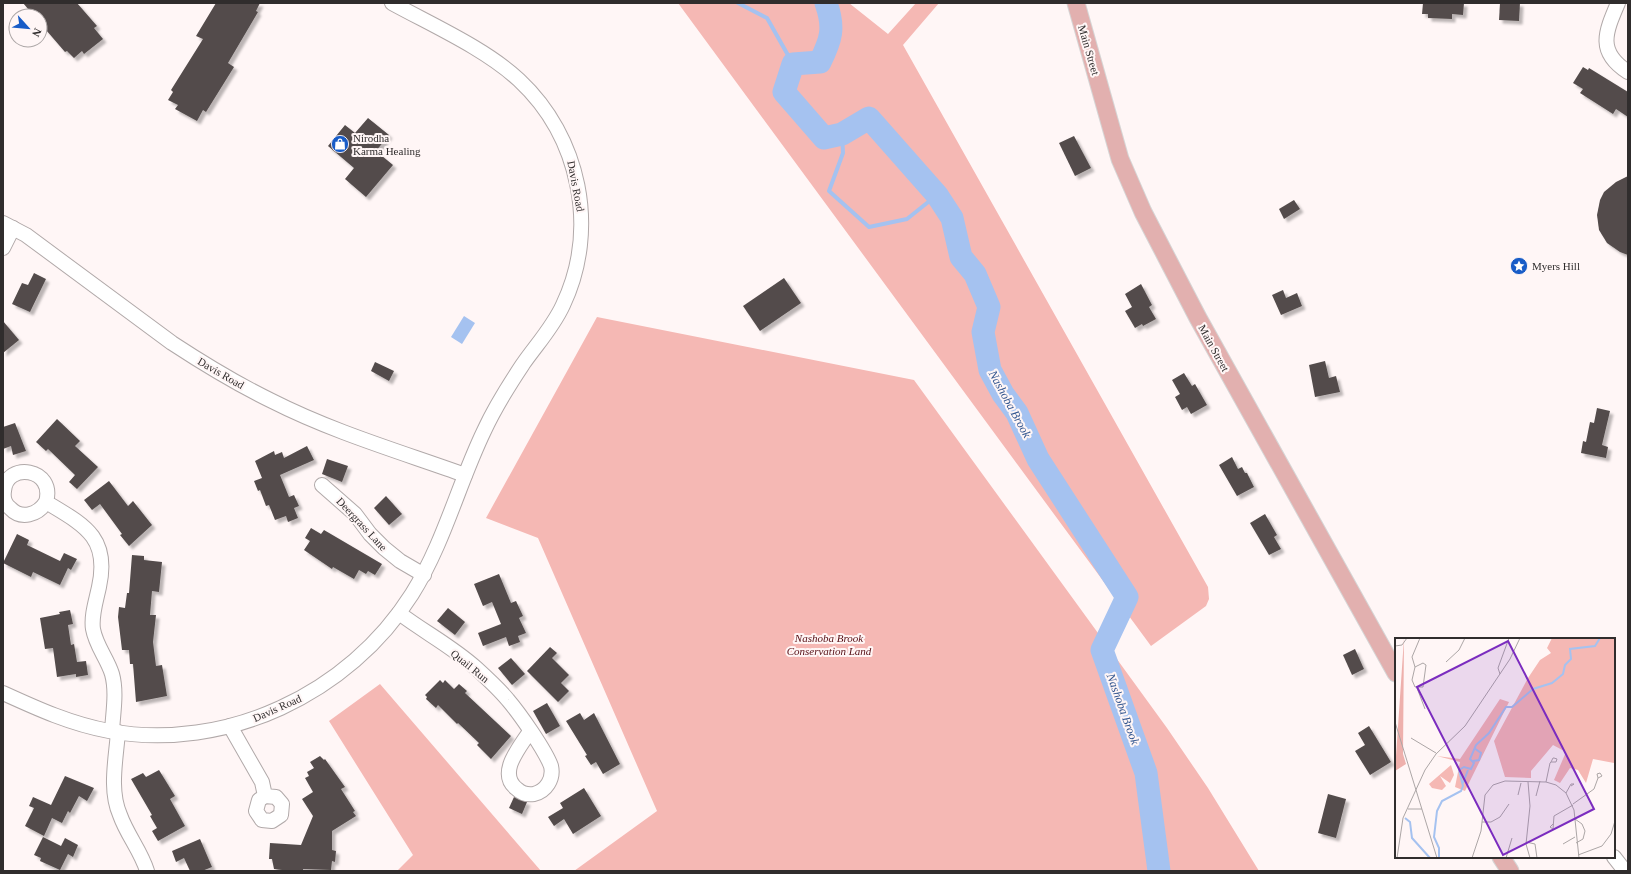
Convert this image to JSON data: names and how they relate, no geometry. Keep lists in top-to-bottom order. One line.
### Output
{"streets":{"main road":["Main Street"],"street":["Davis Road","Deergrass Lane","Quail Run"]},"crossings":[["Davis Road","Deergrass Lane"],["Davis Road","Quail Run"]],"water":["Nashoba Brook"],"parks":["Nashoba Brook Conservation Land"],"places":{"shop":["Nirodha Karma Healing"],"place":["Myers Hill"]},"north":"bottom right"}
